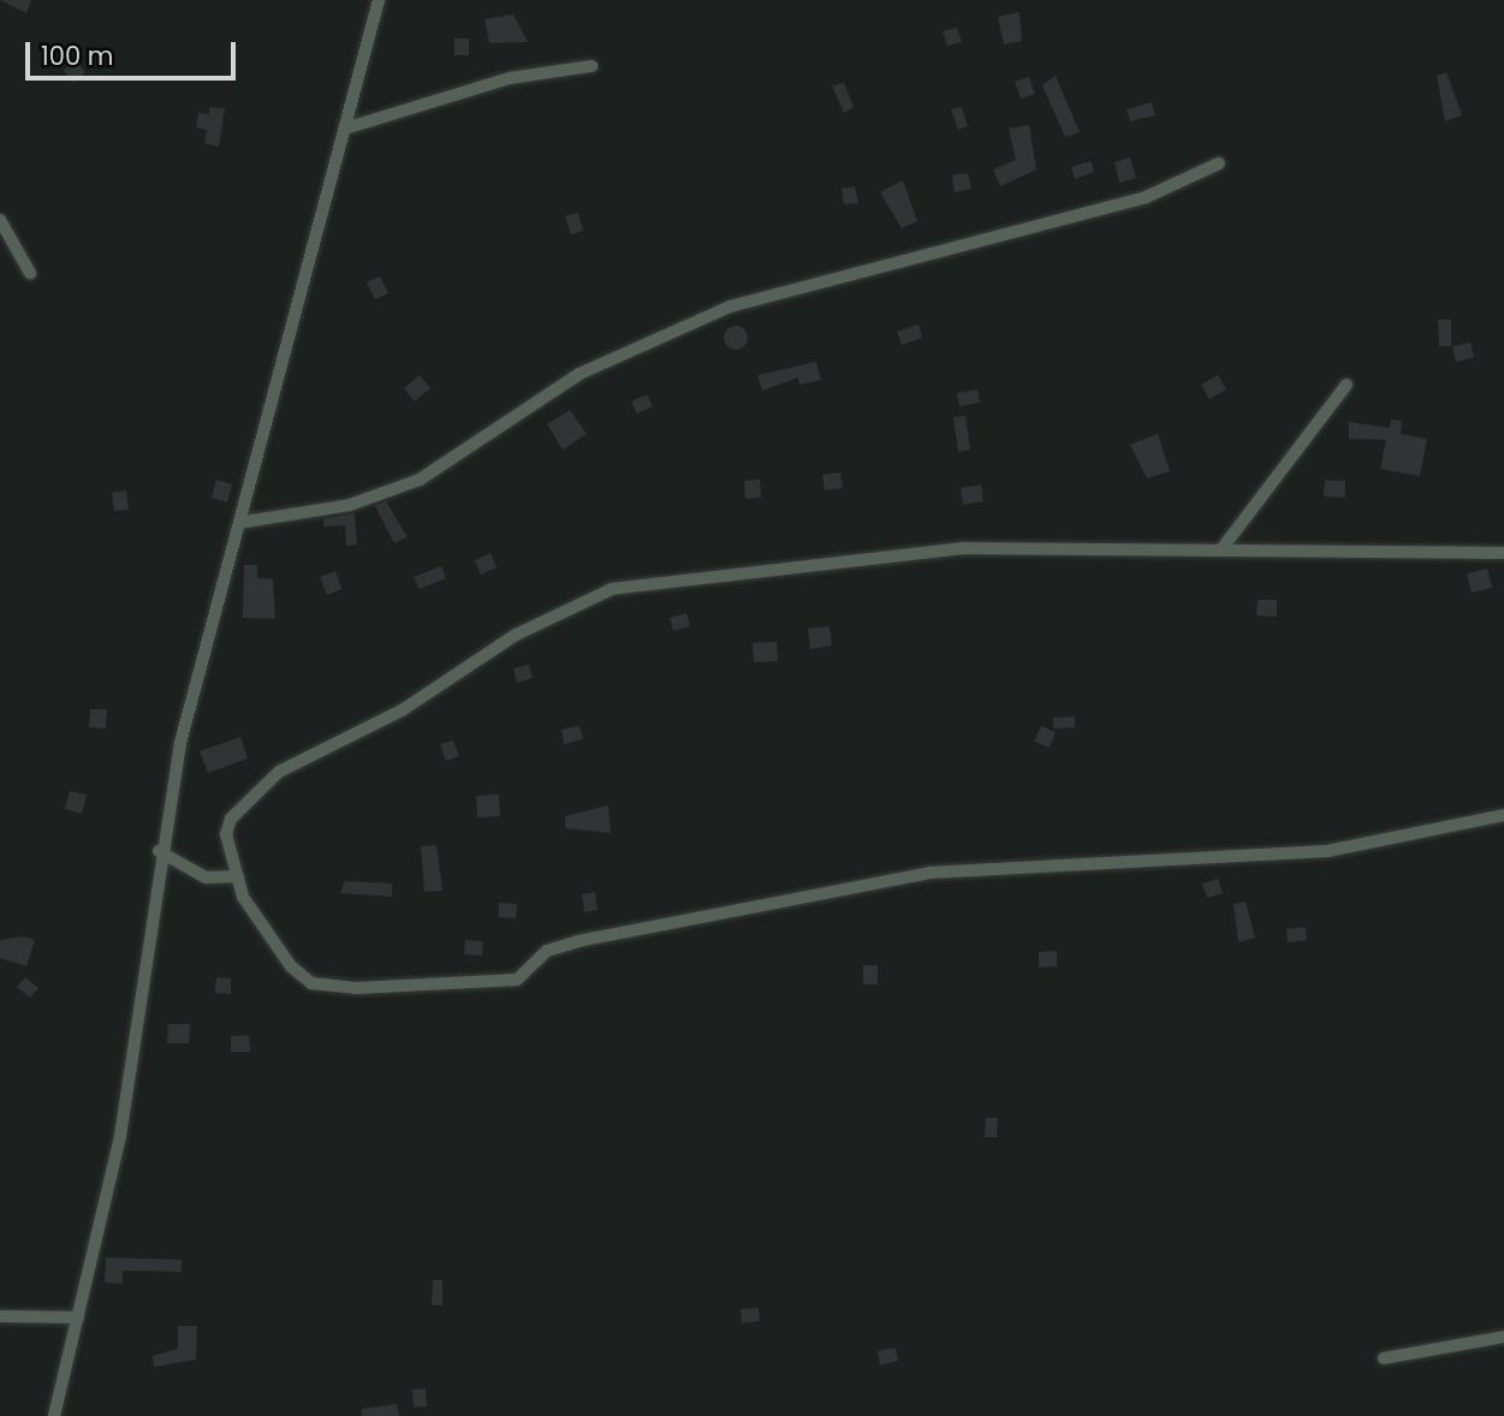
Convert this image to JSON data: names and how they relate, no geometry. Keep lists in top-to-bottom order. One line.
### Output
{"scale_bar":"100 m"}
